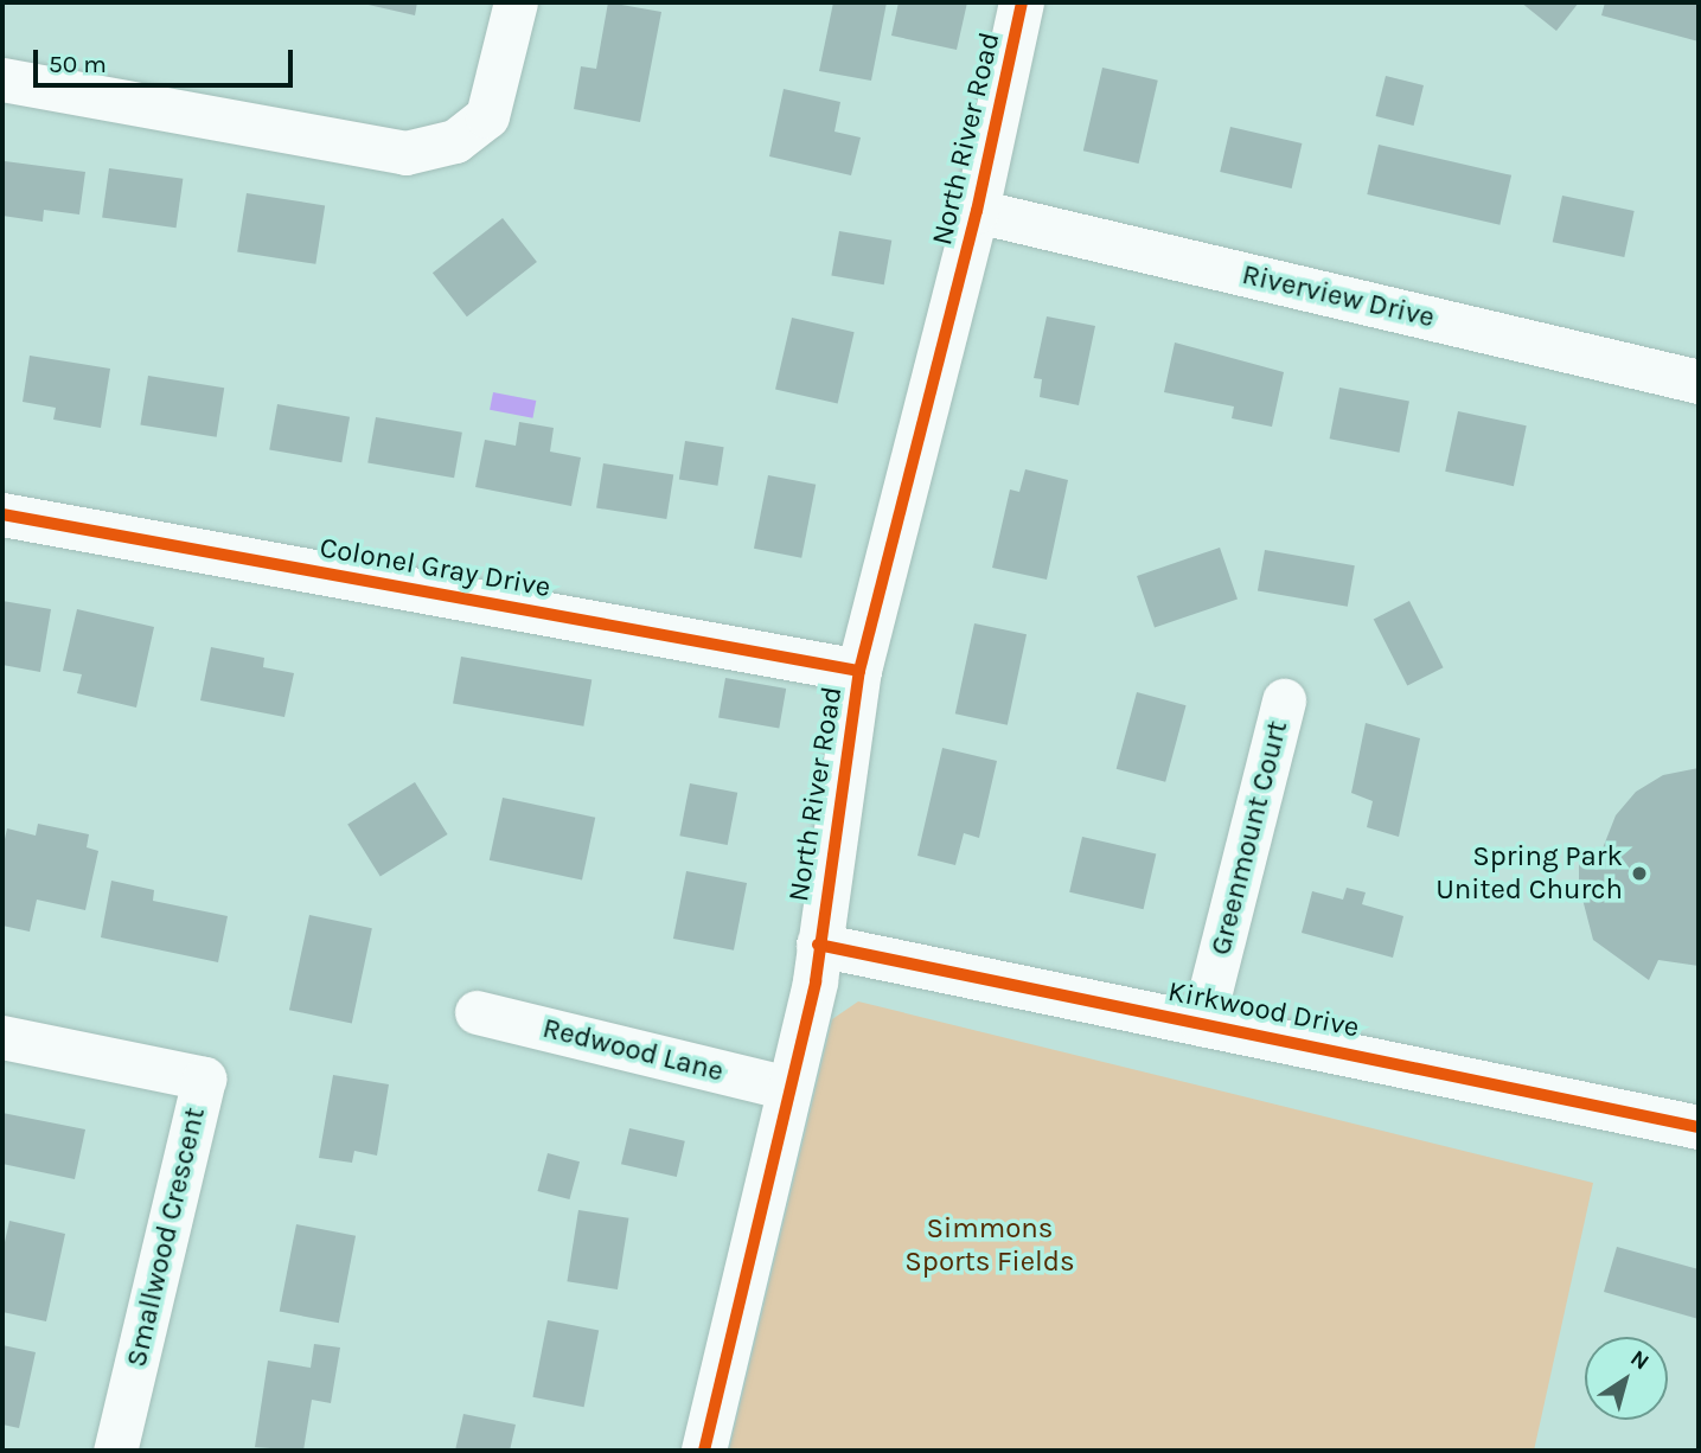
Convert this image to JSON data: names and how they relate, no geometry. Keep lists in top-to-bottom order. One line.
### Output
{"streets":{"main road":["North River Road"],"street":["Riverview Drive","Colonel Gray Drive","Greenmount Court","Kirkwood Drive","Redwood Lane","Smallwood Crescent"]},"crossings":[["North River Road","Riverview Drive"],["North River Road","Colonel Gray Drive"],["North River Road","Kirkwood Drive"],["North River Road","Redwood Lane"],["Greenmount Court","Kirkwood Drive"]],"parks":["Simmons Sports Fields"],"places":["Spring Park United Church"],"scale_bar":"50 m","north":"top right"}
